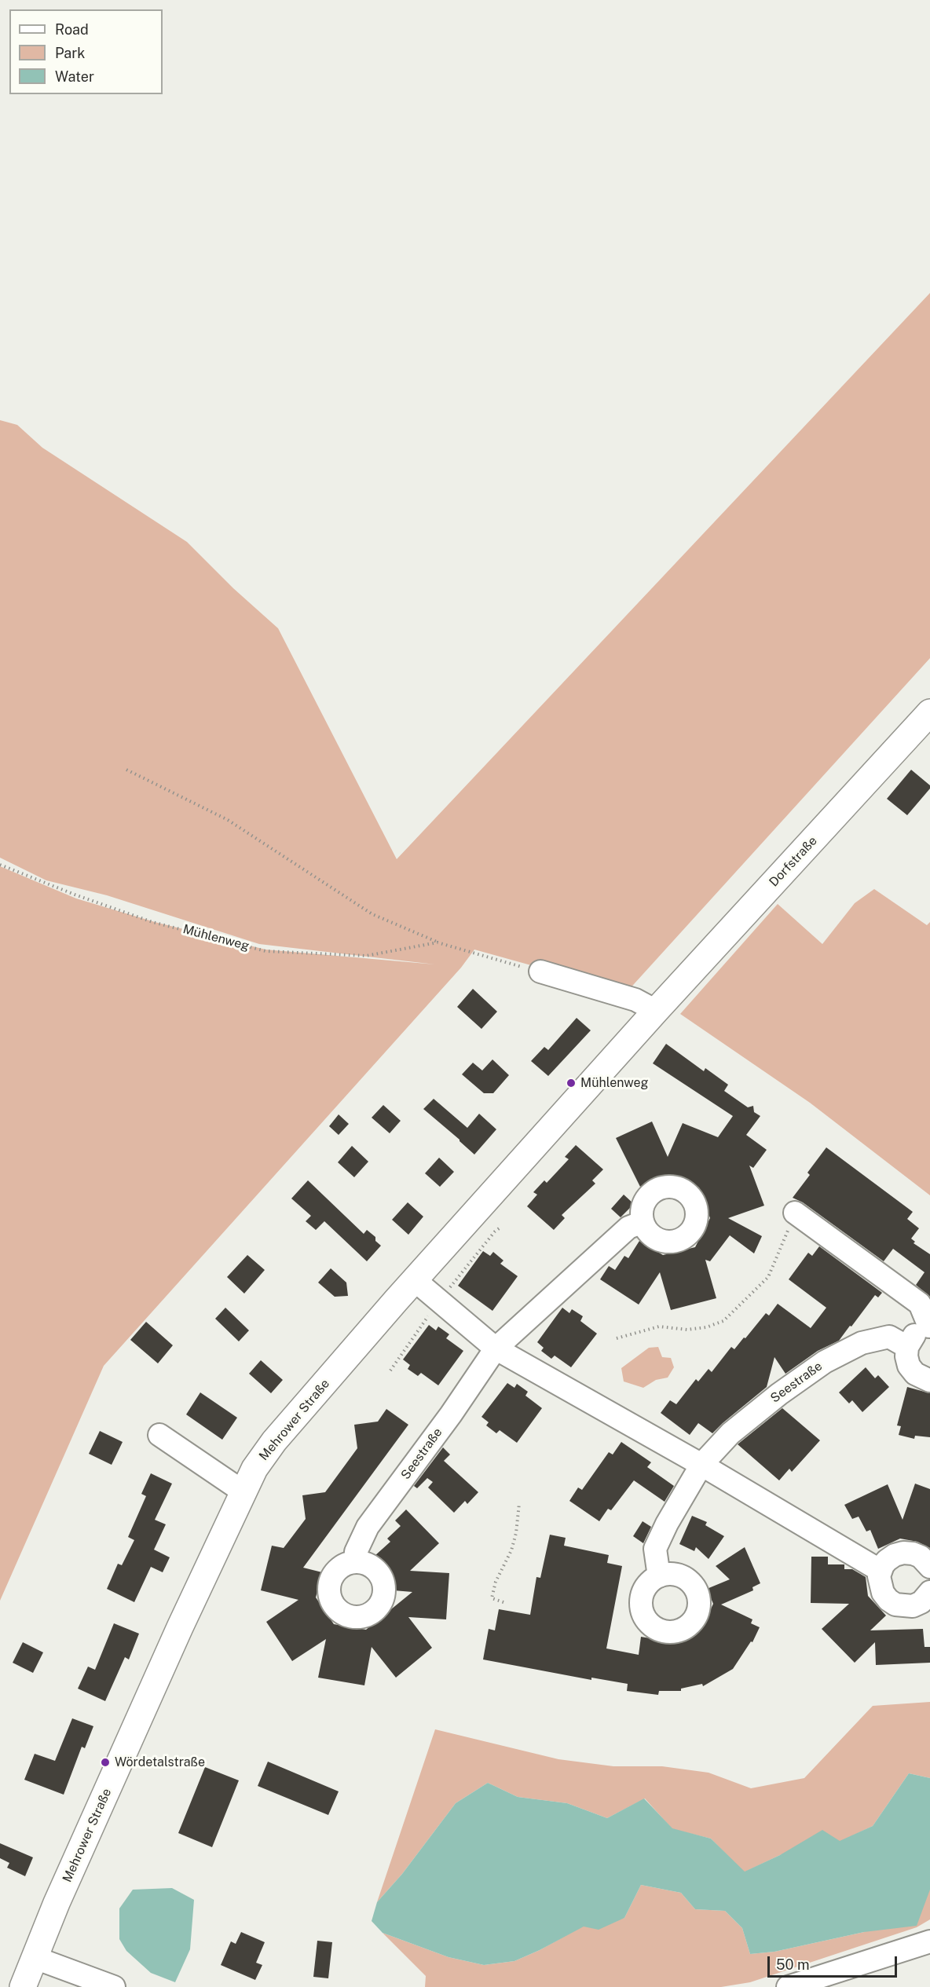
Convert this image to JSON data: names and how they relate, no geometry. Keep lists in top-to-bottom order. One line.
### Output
{"streets":{"main road":["Dorfstraße","Mehrower Straße"],"street":["Seestraße"],"path":["Mühlenweg"]},"crossings":[["Dorfstraße","Mehrower Straße"]],"places":["Mühlenweg","Wördetalstraße"],"legend":["Road","Park","Water"],"scale_bar":"50 m"}
